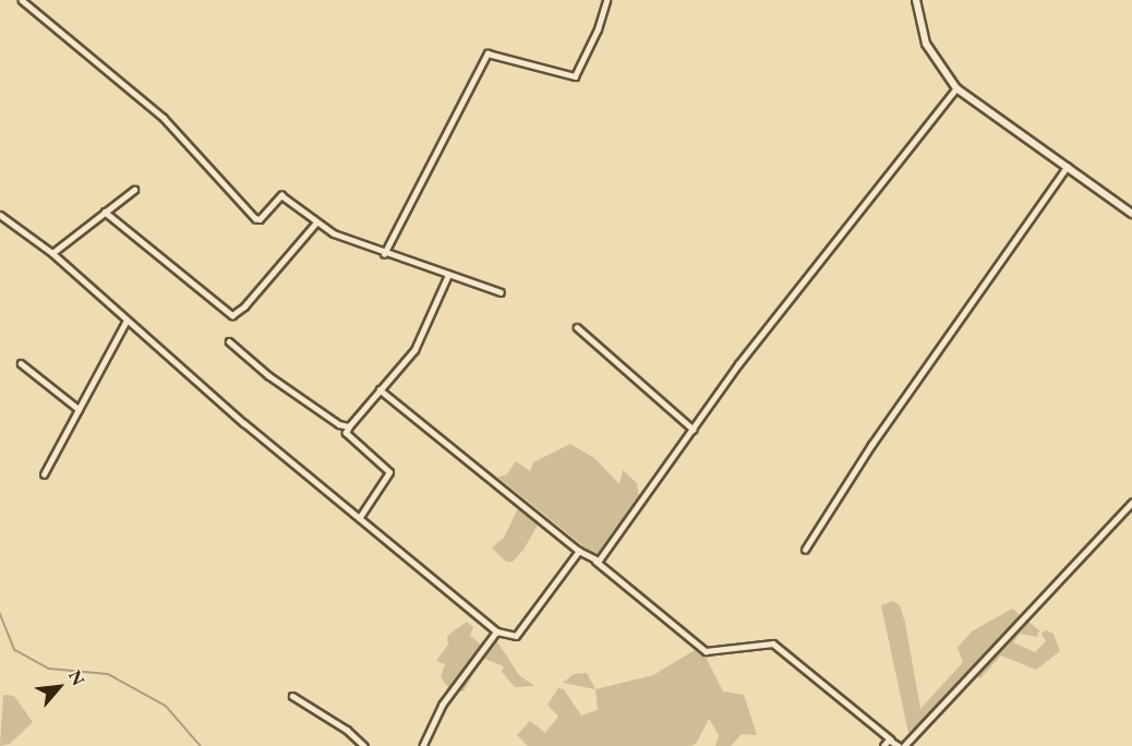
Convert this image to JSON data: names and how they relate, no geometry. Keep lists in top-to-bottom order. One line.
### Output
{"north":"top right"}
